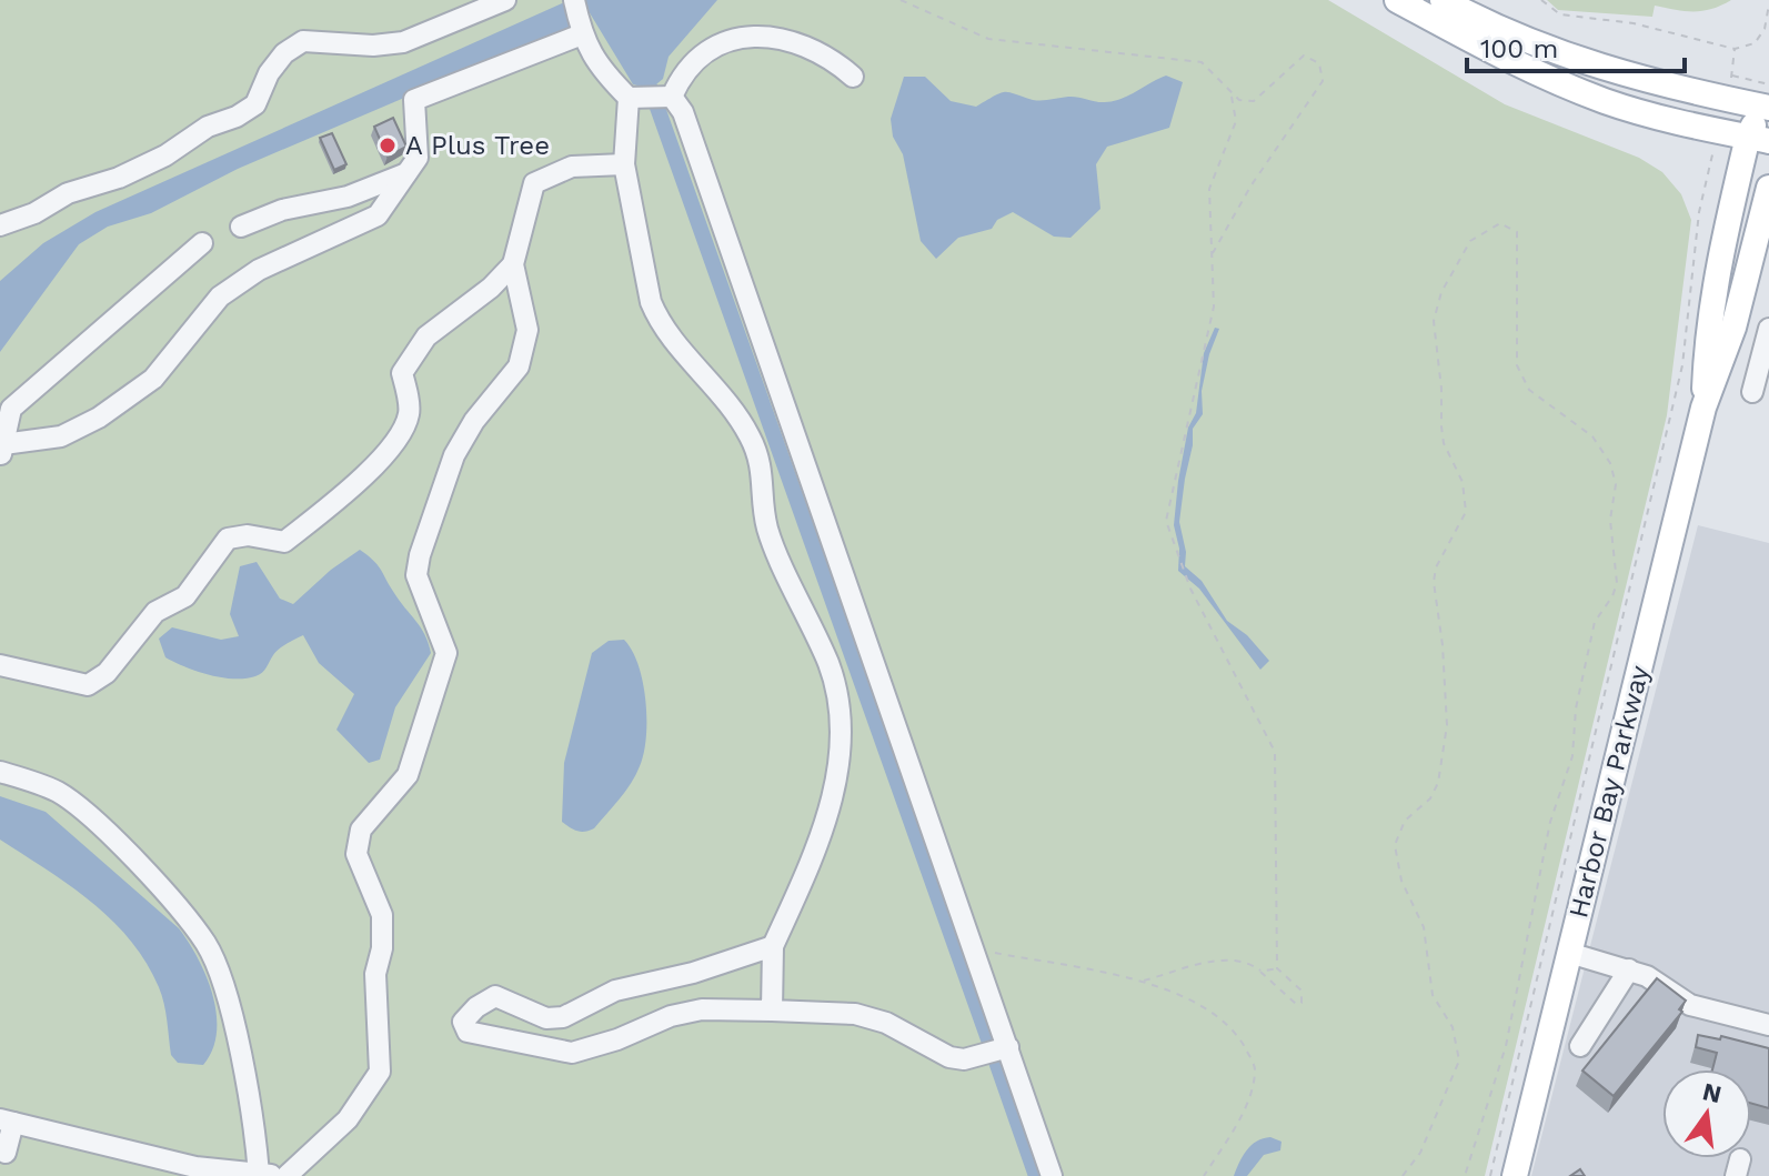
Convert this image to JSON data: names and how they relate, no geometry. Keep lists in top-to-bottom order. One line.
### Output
{"streets":{"main road":["Harbor Bay Parkway"]},"places":["A Plus Tree"],"scale_bar":"100 m","north":"top"}
